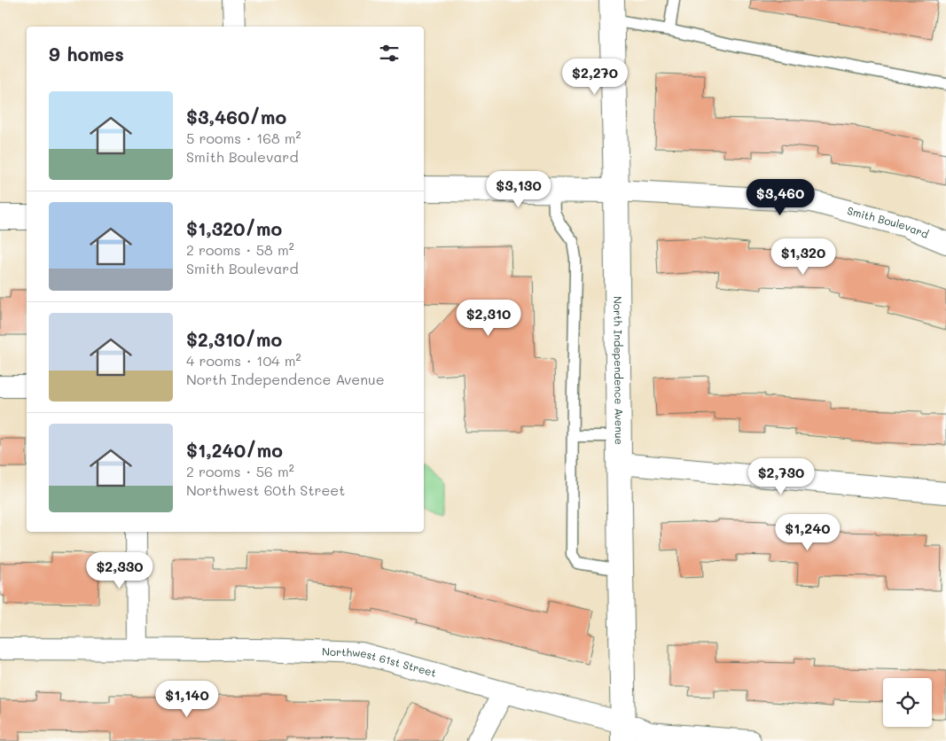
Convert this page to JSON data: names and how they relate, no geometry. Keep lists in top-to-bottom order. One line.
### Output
{"streets":{"street":["Smith Boulevard","North Independence Avenue","Northwest 61st Street"]},"crossings":[["Smith Boulevard","North Independence Avenue"],["North Independence Avenue","Northwest 61st Street"]],"page":{"heading":"9 homes","price":["$2,270","$3,130","$3,460","$1,320","$2,310","$2,730","$1,240","$2,330","$1,140"],"list":[{"name":"$3,460/mo","note":"5 rooms · 168 m² · Smith Boulevard"},{"name":"$1,320/mo","note":"2 rooms · 58 m² · Smith Boulevard"},{"name":"$2,310/mo","note":"4 rooms · 104 m² · North Independence Avenue"},{"name":"$1,240/mo","note":"2 rooms · 56 m² · Northwest 60th Street"}]}}
